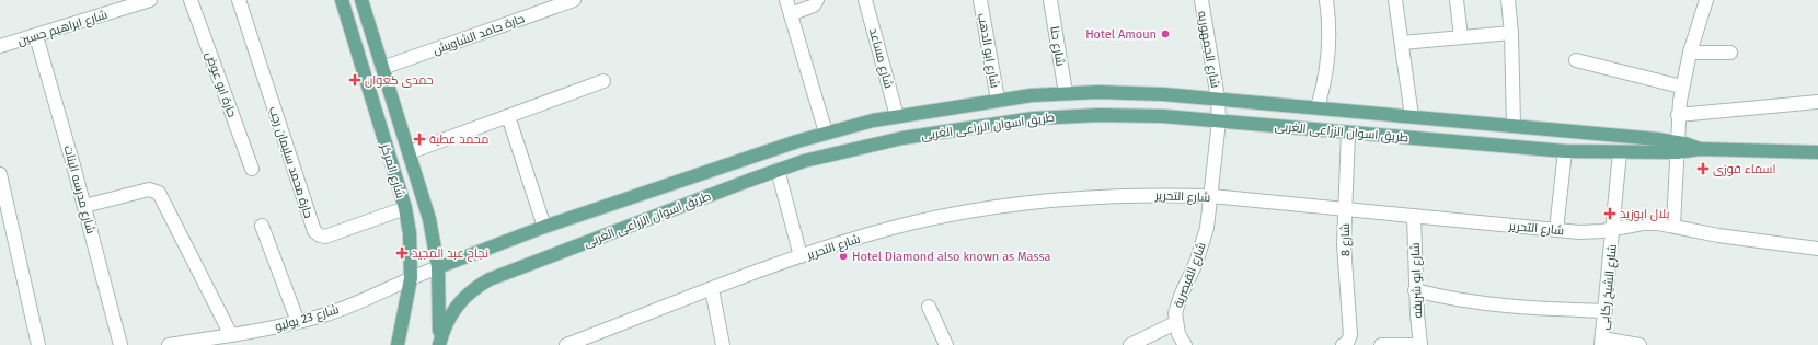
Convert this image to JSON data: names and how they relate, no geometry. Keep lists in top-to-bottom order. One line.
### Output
{"streets":{"main road":["طريق اسوان الزراعى الغربى","شارع المركز"],"street":["شارع ابراهيم حسين","حارة حامد الشاويش","شارع حنا","شارع الجمهوريه","شارع ابو الدهب","شارع مساعد","حارة ابو عوض","حارة محمد سليمان رجب","شارع مدرسه البنات","شارع التحرير","شارع 8","شارع القيصرية","شارع ابو شريفه","شارع الشيخ ركابى","شارع 23 يوليو"]},"crossings":[["شارع ابراهيم حسين","شارع مدرسه البنات"],["حارة حامد الشاويش","شارع المركز"],["شارع حنا","طريق اسوان الزراعى الغربى"],["شارع الجمهوريه","طريق اسوان الزراعى الغربى"],["شارع الجمهوريه","شارع القيصرية"],["شارع ابو الدهب","طريق اسوان الزراعى الغربى"],["شارع مساعد","طريق اسوان الزراعى الغربى"],["طريق اسوان الزراعى الغربى","شارع المركز"],["طريق اسوان الزراعى الغربى","شارع 8"],["طريق اسوان الزراعى الغربى","شارع القيصرية"],["طريق اسوان الزراعى الغربى","شارع الشيخ ركابى"],["طريق اسوان الزراعى الغربى","شارع 23 يوليو"],["حارة محمد سليمان رجب","شارع المركز"],["شارع المركز","شارع 23 يوليو"],["شارع التحرير","شارع 8"],["شارع التحرير","شارع القيصرية"],["شارع التحرير","شارع ابو شريفه"],["شارع التحرير","شارع الشيخ ركابى"]],"places":{"other":["Hotel Amoun","Hotel Diamond also known as Massa"],"health":["حمدى كعوان","محمد عطية","اسماء فوزى","بلال ابوزيد","نجاح عبد المجيد"]}}
